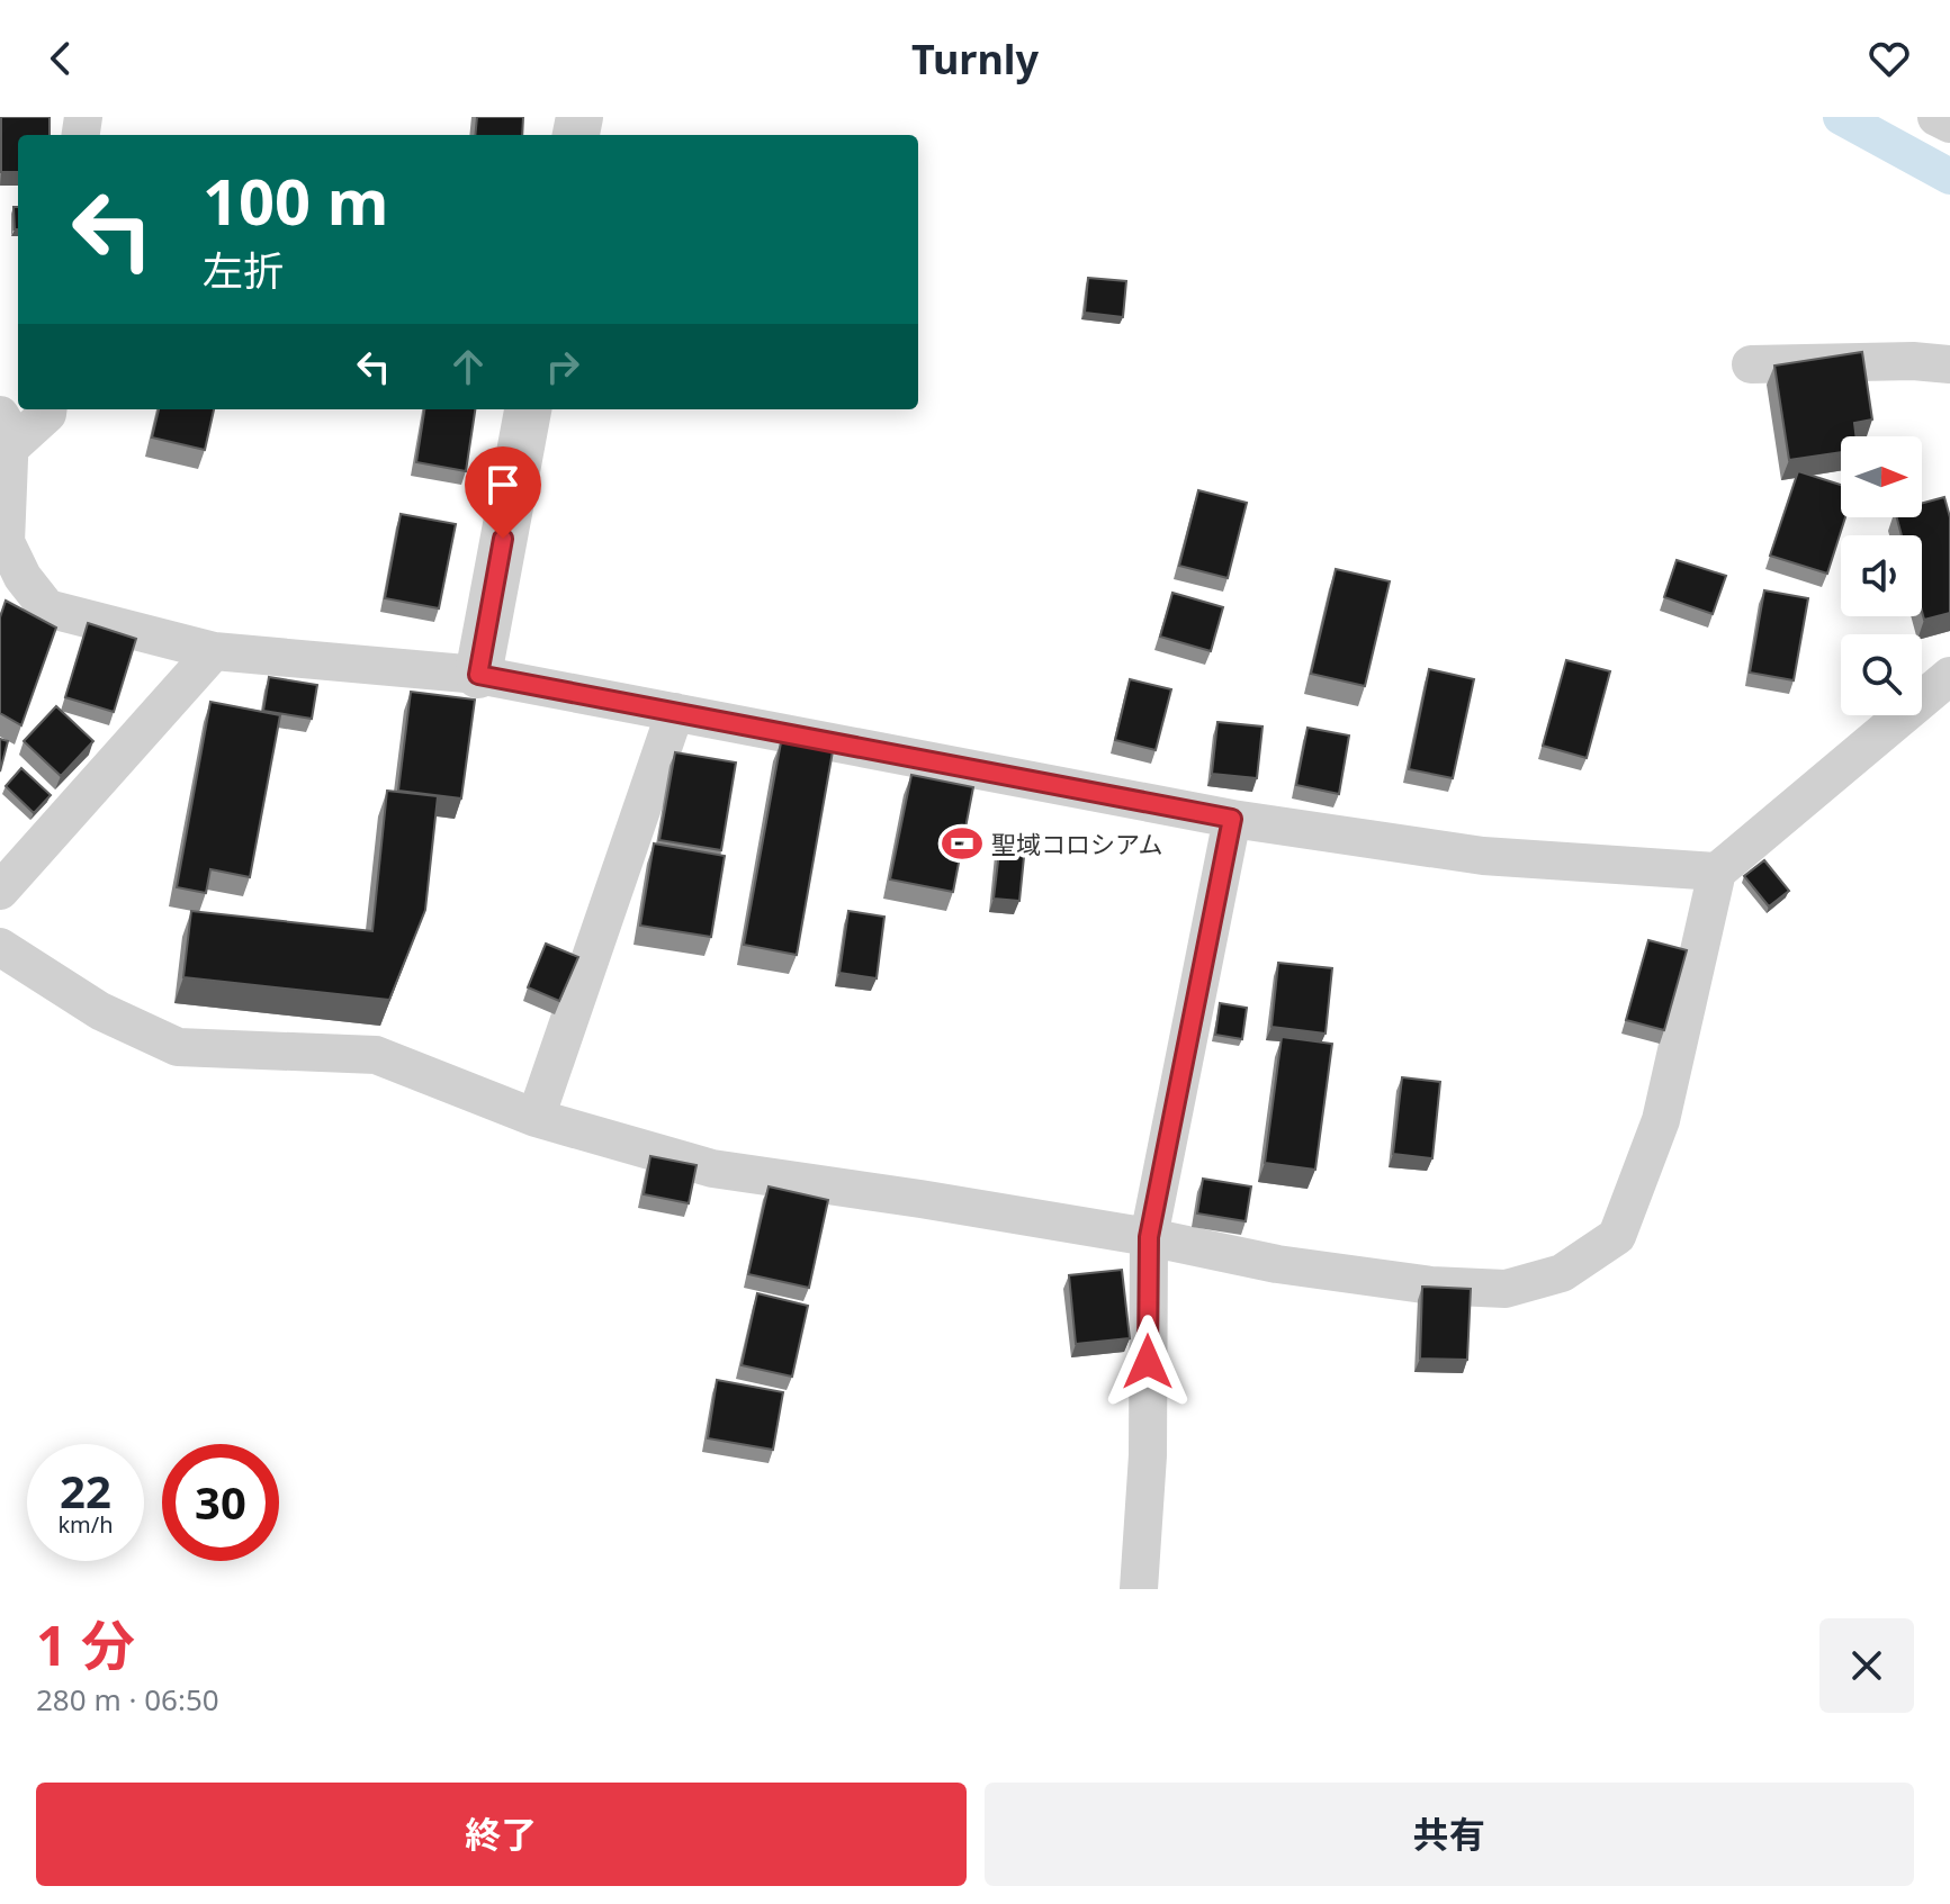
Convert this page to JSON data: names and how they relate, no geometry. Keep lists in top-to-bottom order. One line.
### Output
{"places":{"sports":["聖域コロシアム"]},"north":"right","page":{"header":"Turnly","turn":["100 m","左折"],"speed":"22 km/h","limit":"30","heading":["1 分","280 m · 06:50"],"buttons":["終了","共有"]}}
